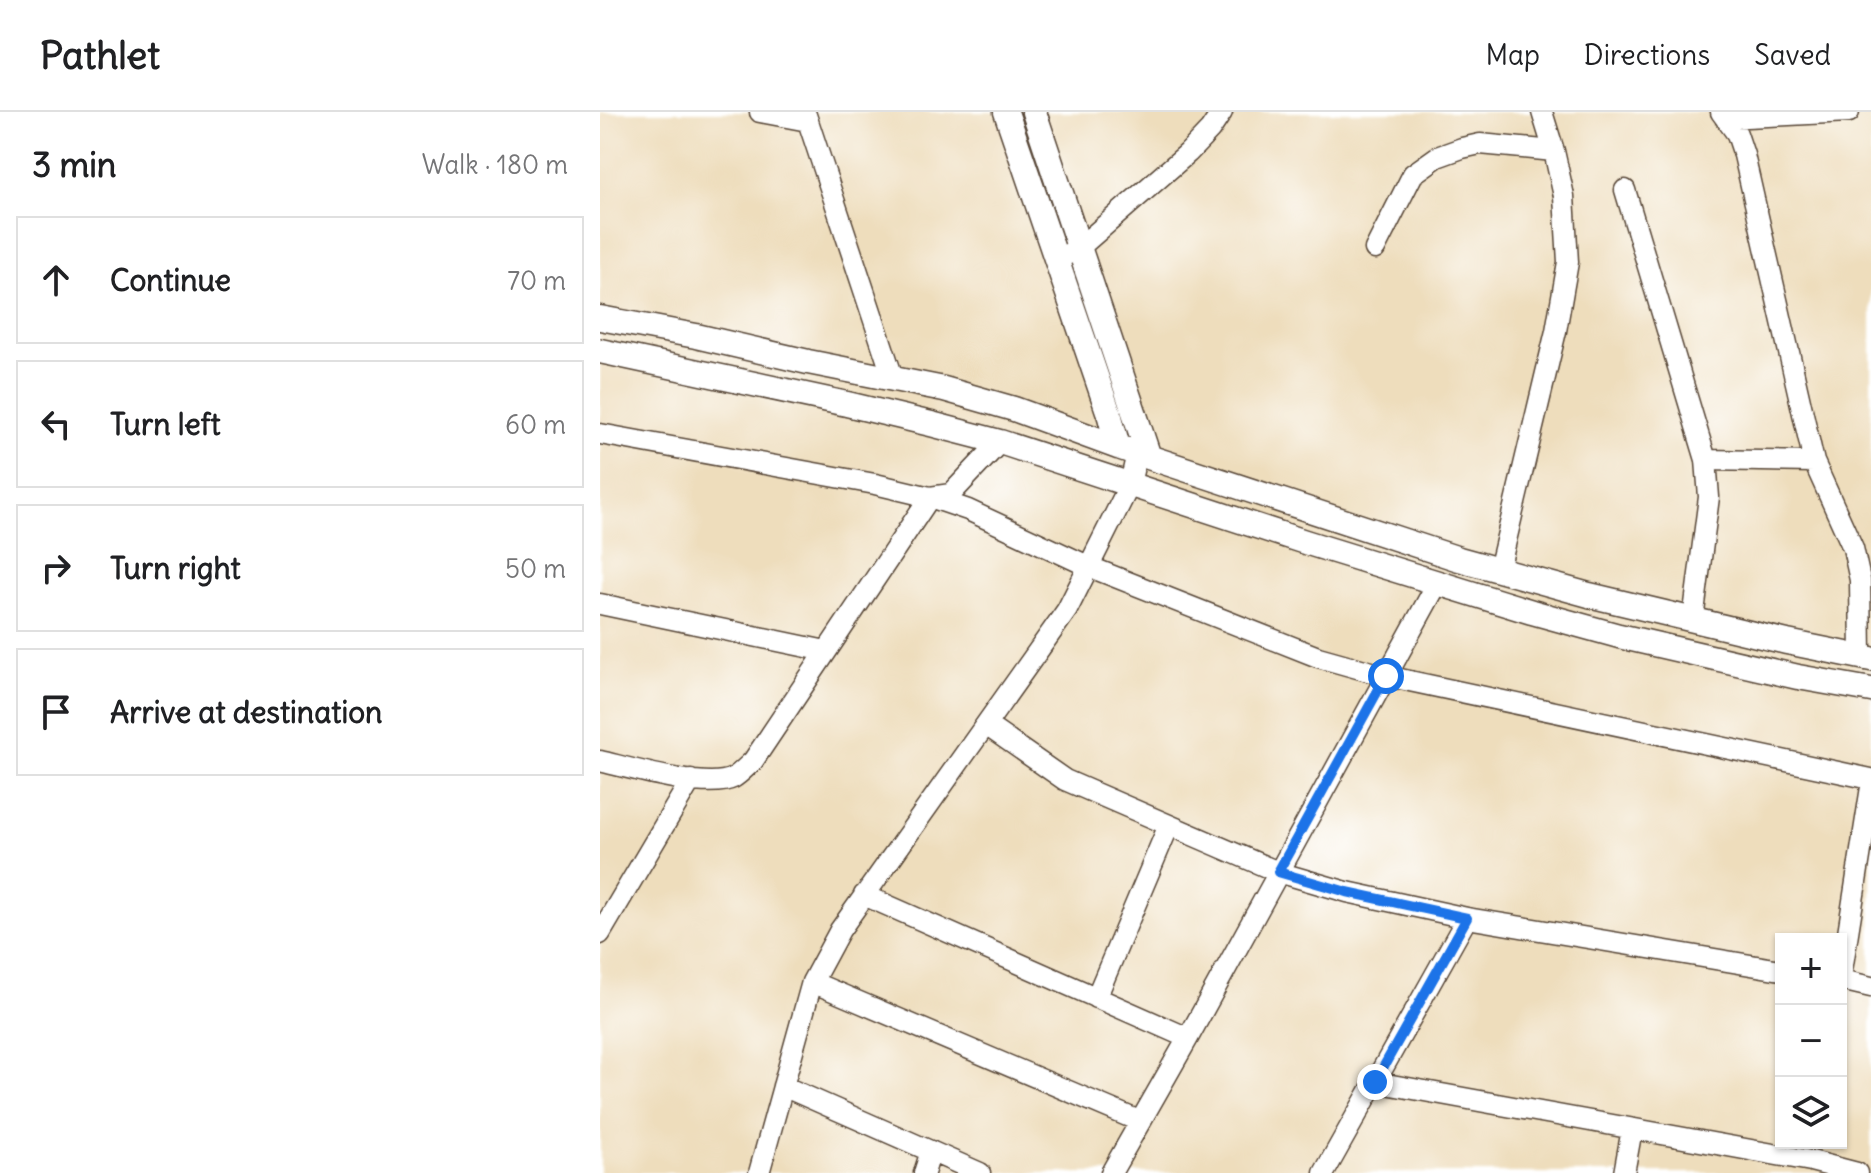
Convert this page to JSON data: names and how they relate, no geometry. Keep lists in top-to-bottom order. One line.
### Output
{"page":{"header":"Pathlet","nav":["Map","Directions","Saved"],"heading":["3 min","Walk · 180 m"],"list":[["Continue","70 m"],["Turn left","60 m"],["Turn right","50 m"],"Arrive at destination"],"map_buttons":["+","−"]}}
